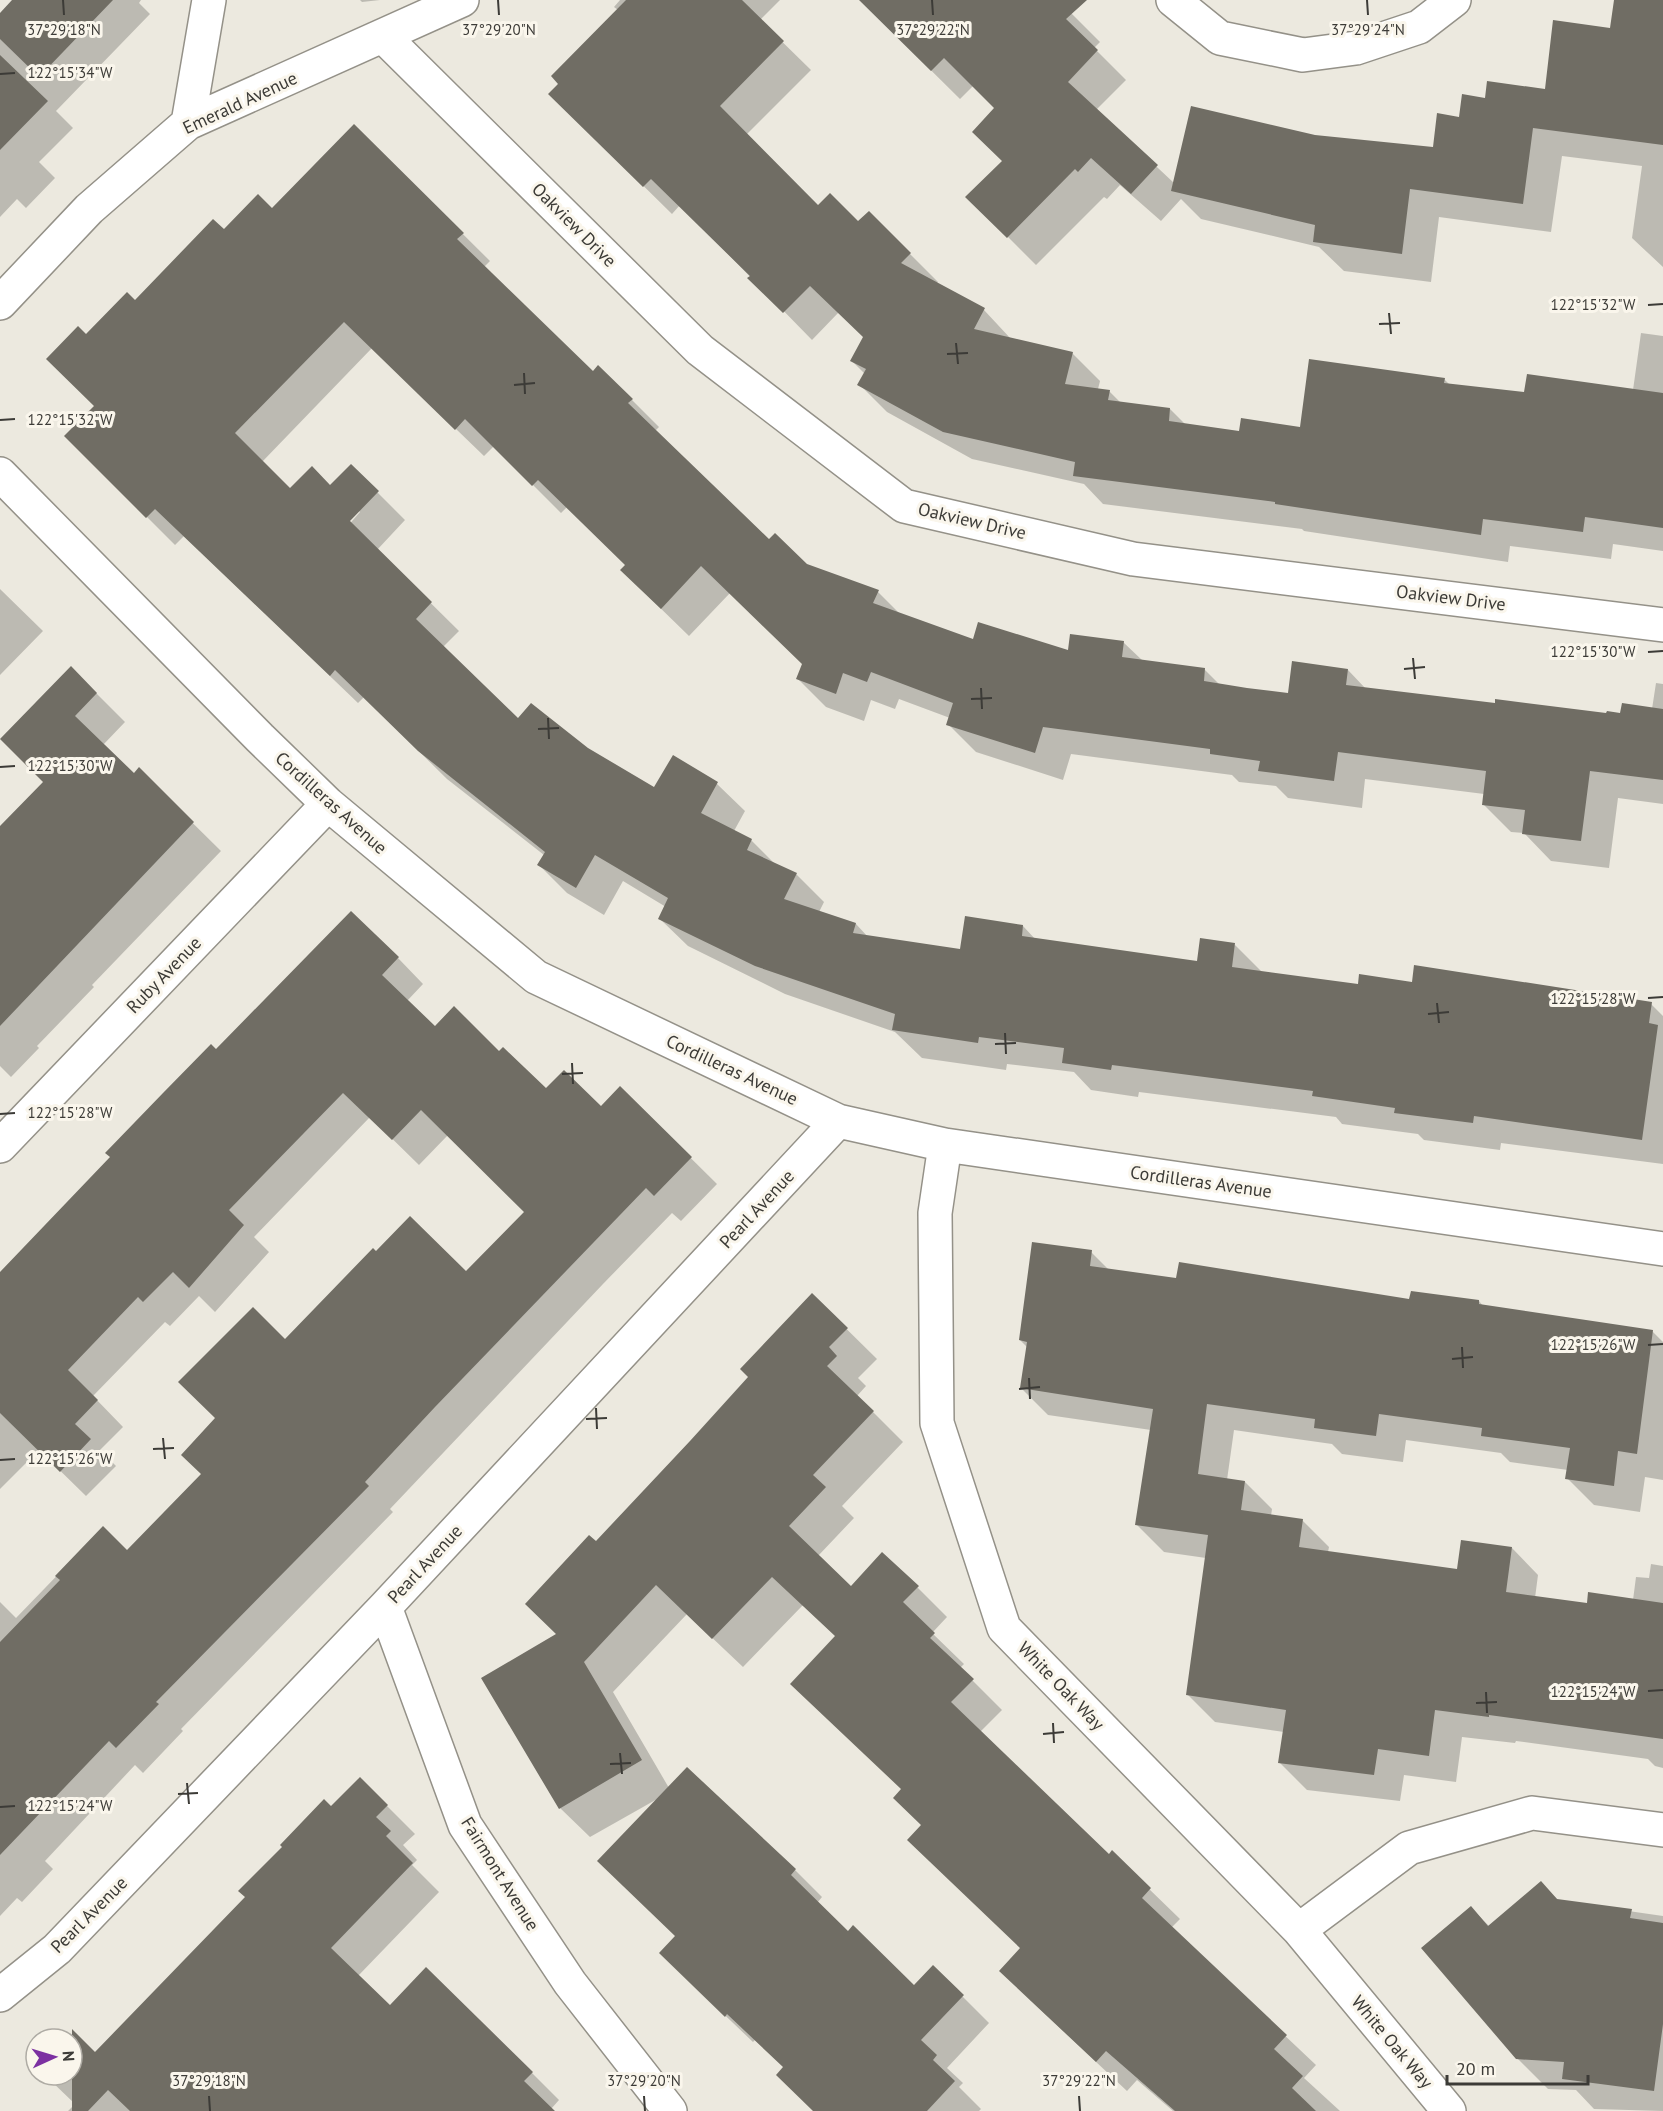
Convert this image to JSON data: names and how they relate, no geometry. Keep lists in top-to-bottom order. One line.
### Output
{"streets":{"street":["Emerald Avenue","Oakview Drive","Cordilleras Avenue","Ruby Avenue","Pearl Avenue","White Oak Way","Fairmont Avenue"]},"crossings":[["Emerald Avenue","Oakview Drive"],["Cordilleras Avenue","Ruby Avenue"],["Cordilleras Avenue","Pearl Avenue"],["Cordilleras Avenue","White Oak Way"],["Pearl Avenue","Fairmont Avenue"]],"scale_bar":"20 m","north":"right","coordinates":["37°29'18\"N","37°29'20\"N","37°29'22\"N","37°29'24\"N","122°15'34\"W","122°15'32\"W","122°15'30\"W","122°15'28\"W","122°15'26\"W","122°15'24\"W"]}
